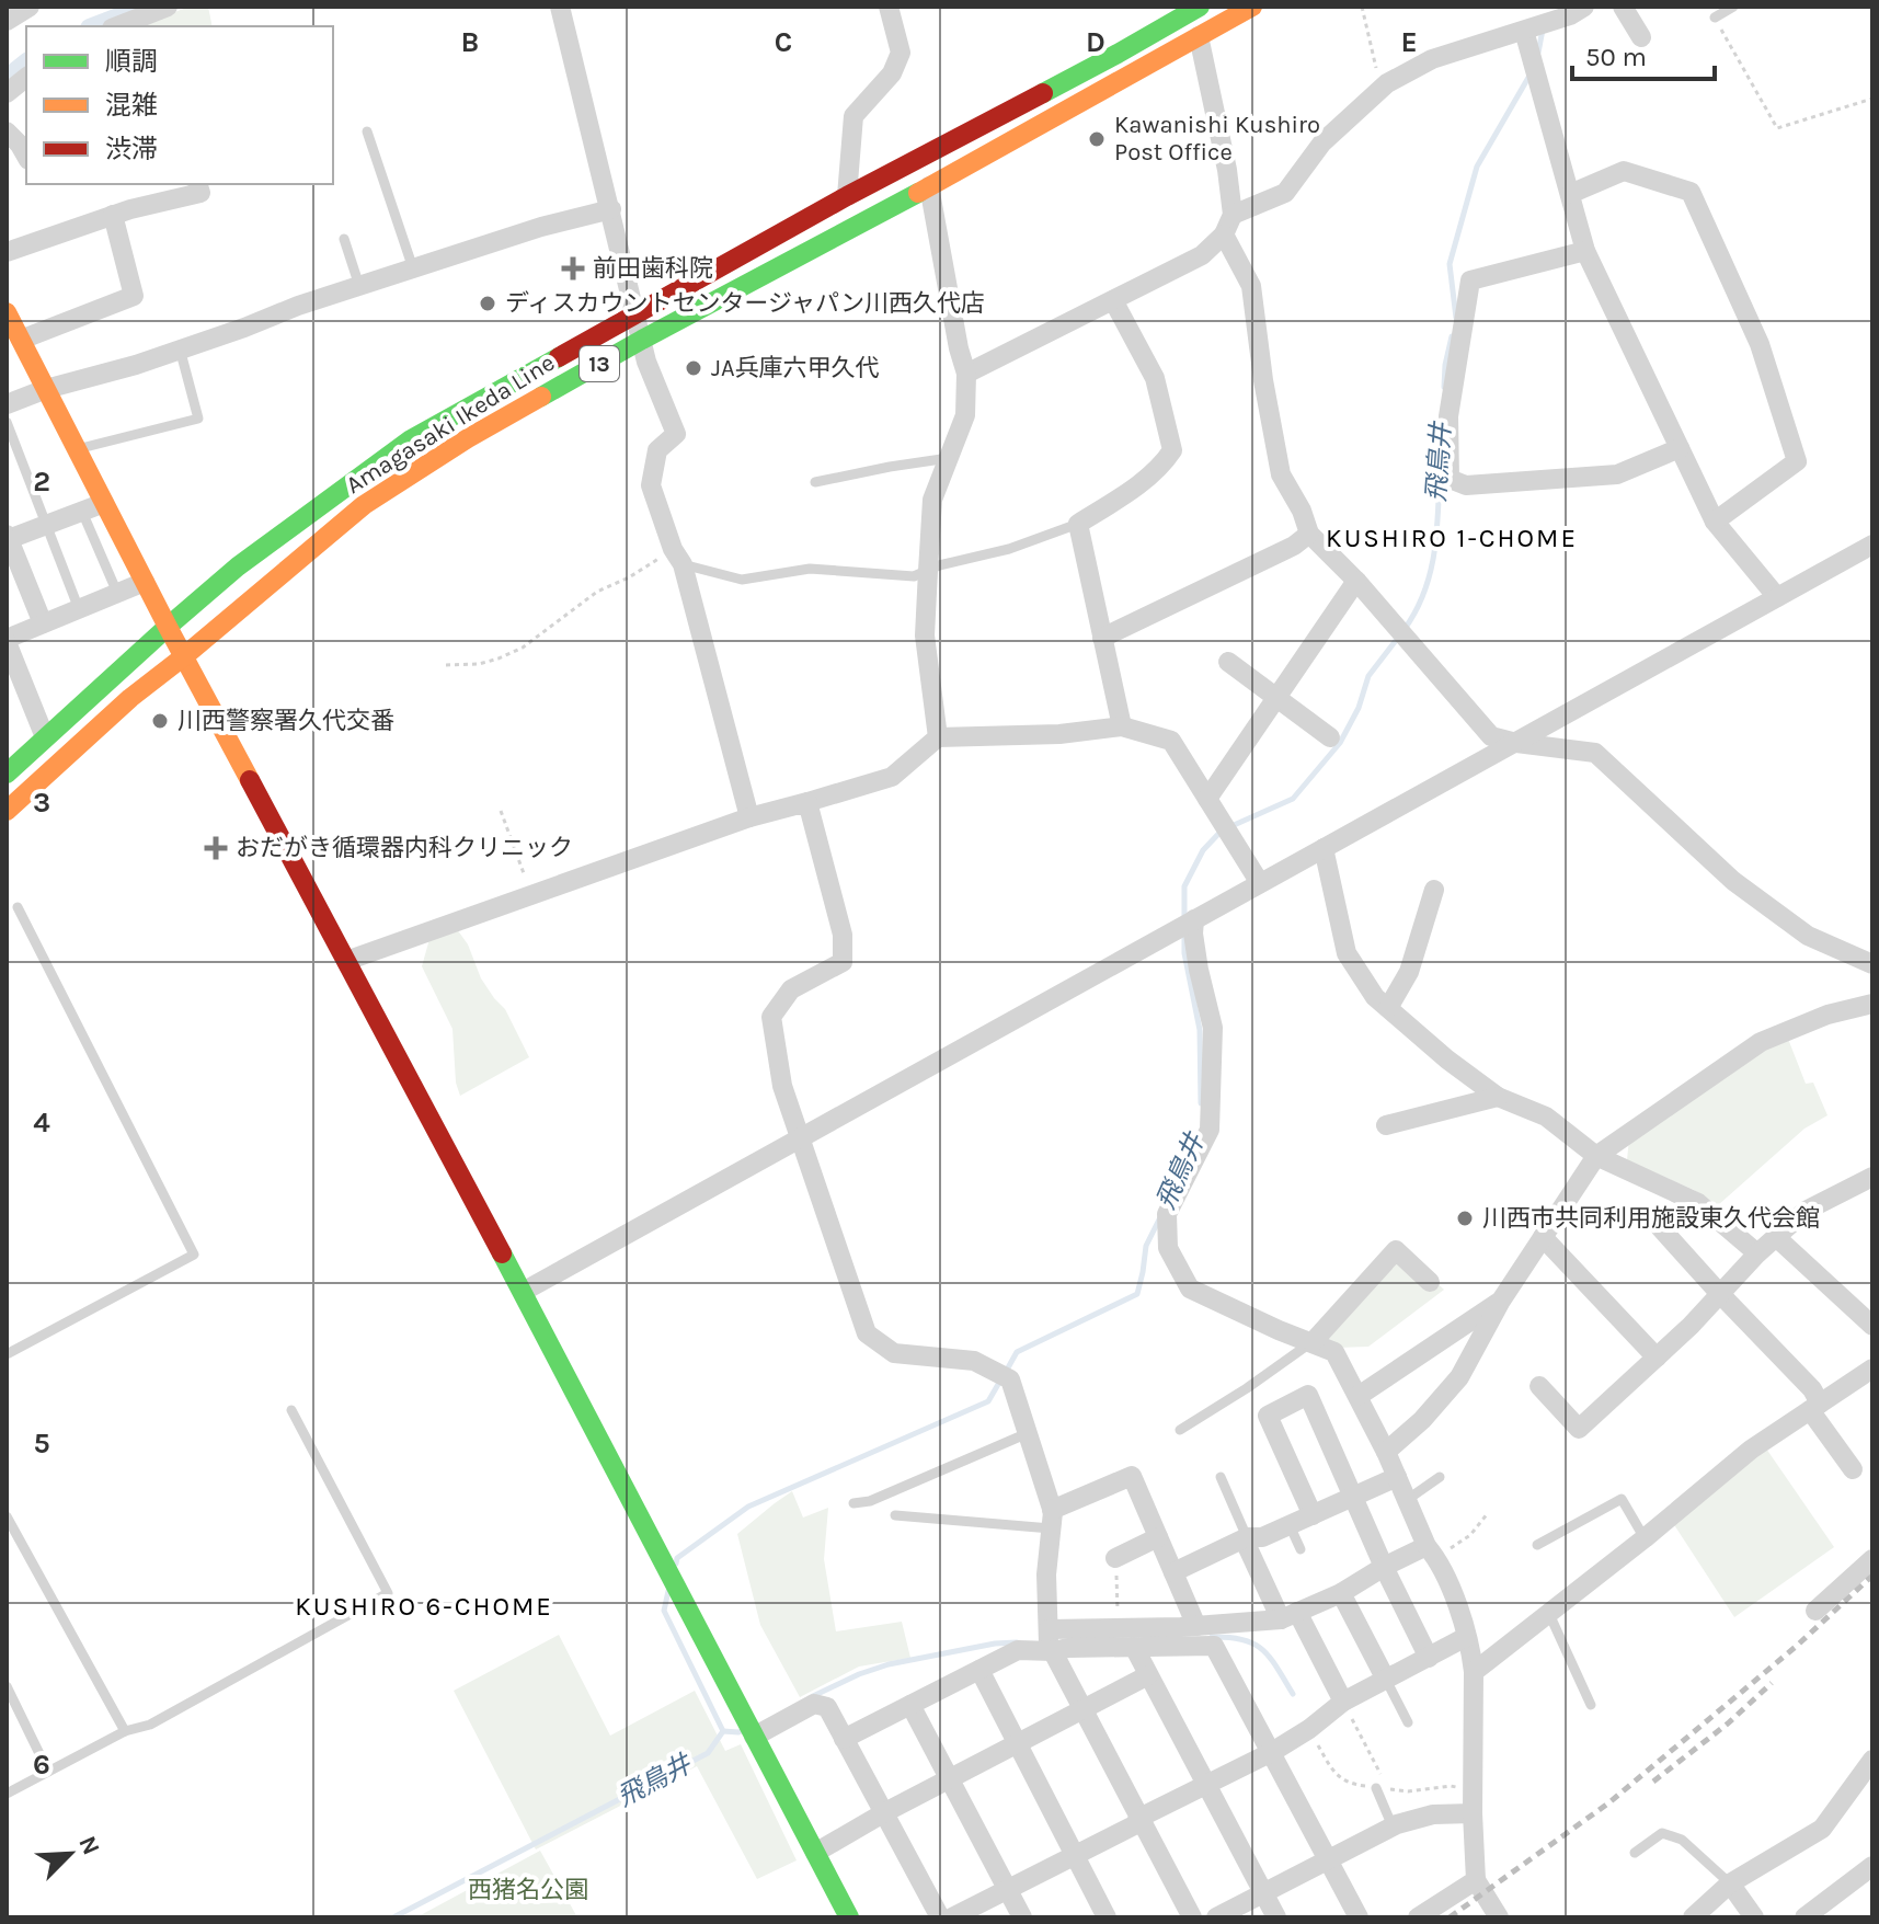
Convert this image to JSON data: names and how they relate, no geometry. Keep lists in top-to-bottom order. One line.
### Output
{"streets":{"main road":["13","Amagasaki Ikeda Line"]},"districts":["KUSHIRO 1-CHOME","KUSHIRO 6-CHOME"],"water":["飛鳥井"],"parks":["西猪名公園"],"places":{"other":["Kawanishi Kushiro Post Office","ディスカウントセンタージャパン川西久代店","JA兵庫六甲久代","川西警察署久代交番","川西市共同利用施設東久代会館"],"health":["前田歯科院","おだがき循環器内科クリニック"]},"legend":["順調","混雑","渋滞"],"scale_bar":"50 m","north":"top right","grid":{"columns":["B","C","D","E"],"rows":["2","3","4","5","6"]}}
